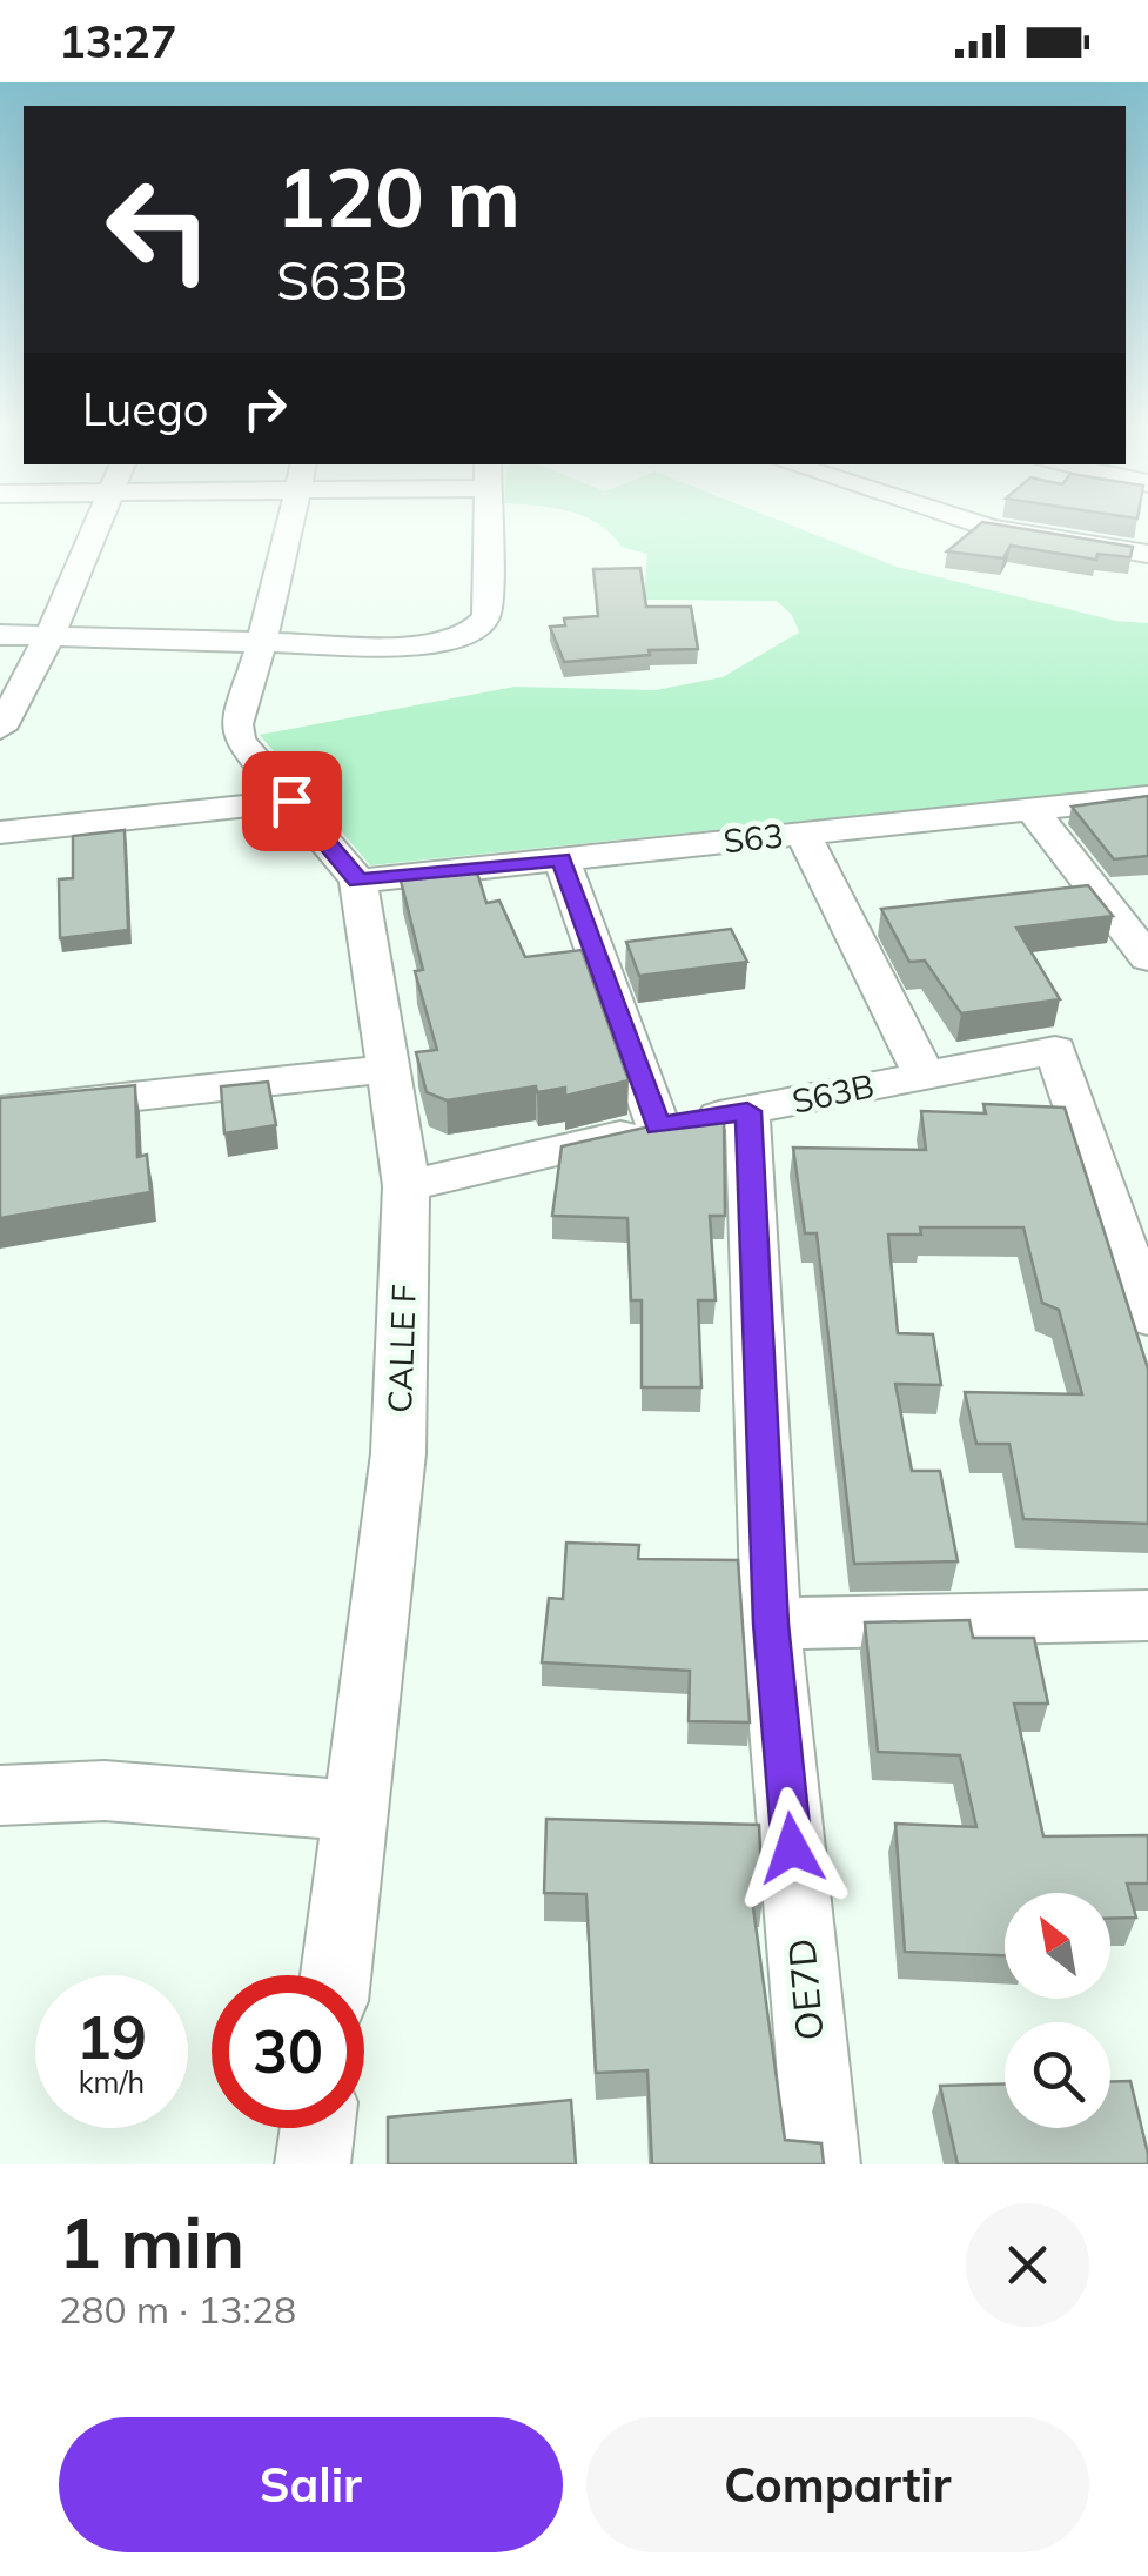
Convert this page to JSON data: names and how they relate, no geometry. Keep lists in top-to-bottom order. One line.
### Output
{"streets":{"street":["S63","S63B","CALLE F","OE7D"]},"crossings":[["S63","CALLE F"],["S63B","CALLE F"],["S63B","OE7D"]],"north":"top left","page":{"status":"13:27","turn":["120 m","S63B"],"then":"Luego","speed":"19 km/h","limit":"30","heading":["1 min","280 m · 13:28"],"buttons":["Salir","Compartir"]}}
